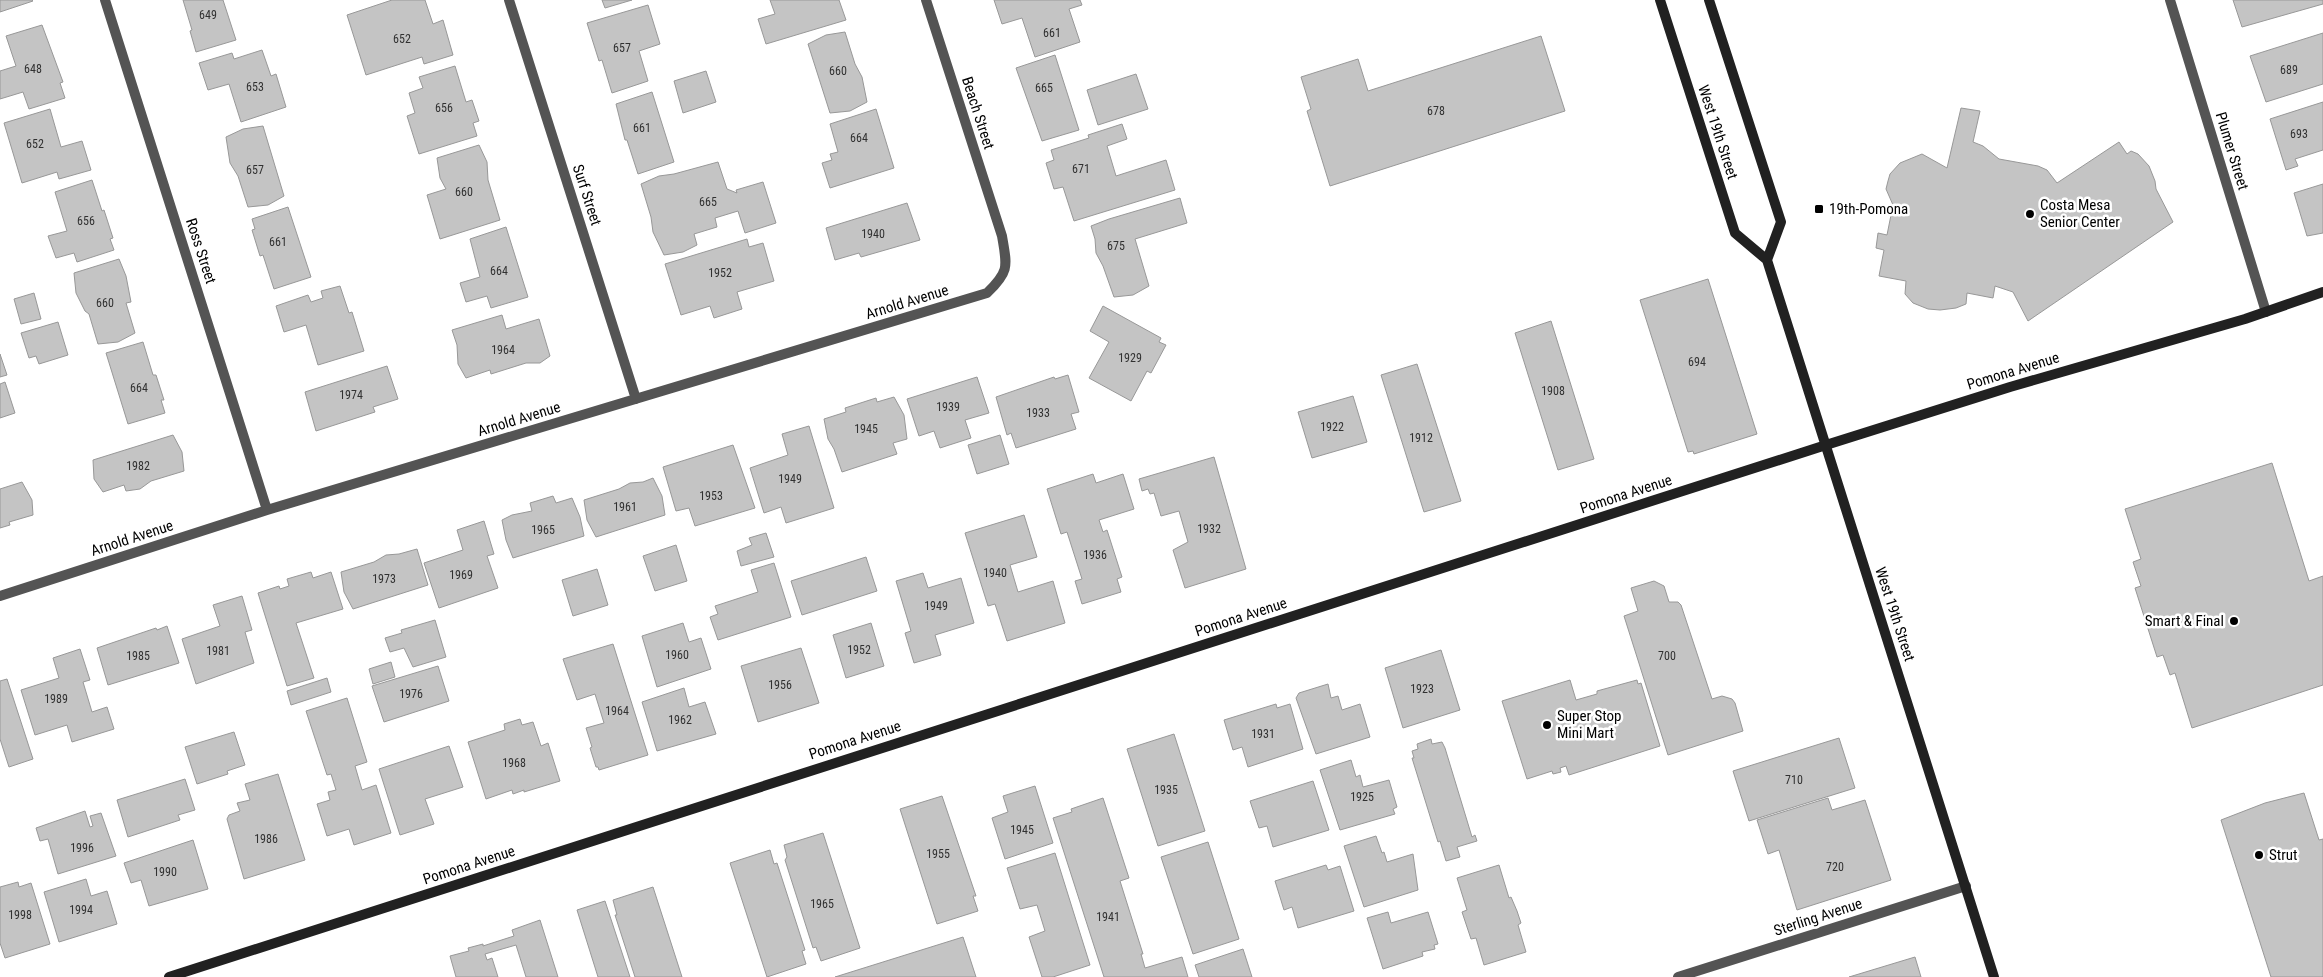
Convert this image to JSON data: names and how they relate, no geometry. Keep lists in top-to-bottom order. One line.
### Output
{"streets":{"street":["Beach Street","West 19th Street","Plumer Street","Surf Street","Ross Street","Arnold Avenue","Pomona Avenue","Sterling Avenue"]},"crossings":[["Beach Street","Arnold Avenue"],["West 19th Street","Pomona Avenue"],["West 19th Street","Sterling Avenue"],["Plumer Street","Pomona Avenue"],["Surf Street","Arnold Avenue"],["Ross Street","Arnold Avenue"]],"places":{"transit":["19th-Pomona"],"other":["Costa Mesa Senior Center","Smart & Final","Super Stop Mini Mart","Strut"]},"house_numbers":["649","661","652","657","648","689","660","653","665","656","678","661","693","664","652","671","657","660","665","656","1940","661","675","664","1952","660","1964","1929","694","664","1908","1974","1939","1933","1922","1945","1912","1982","1949","1953","1961","1932","1965","1936","1940","1969","1973","1949","1952","1981","1960","1985","700","1956","1923","1976","1989","1964","1962","1931","1968","710","1935","1925","1945","1986","1996","1955","720","1990","1965","1994","1998","1941"]}
